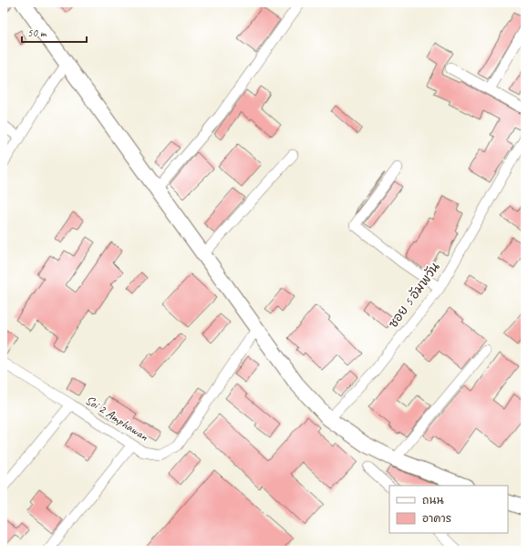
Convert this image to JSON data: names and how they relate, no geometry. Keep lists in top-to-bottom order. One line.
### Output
{"streets":{"street":["ซอย 5 อัมพวัน","Soi 2 Amphawan"]},"legend":["ถนน","อาคาร"],"scale_bar":"50 m"}
